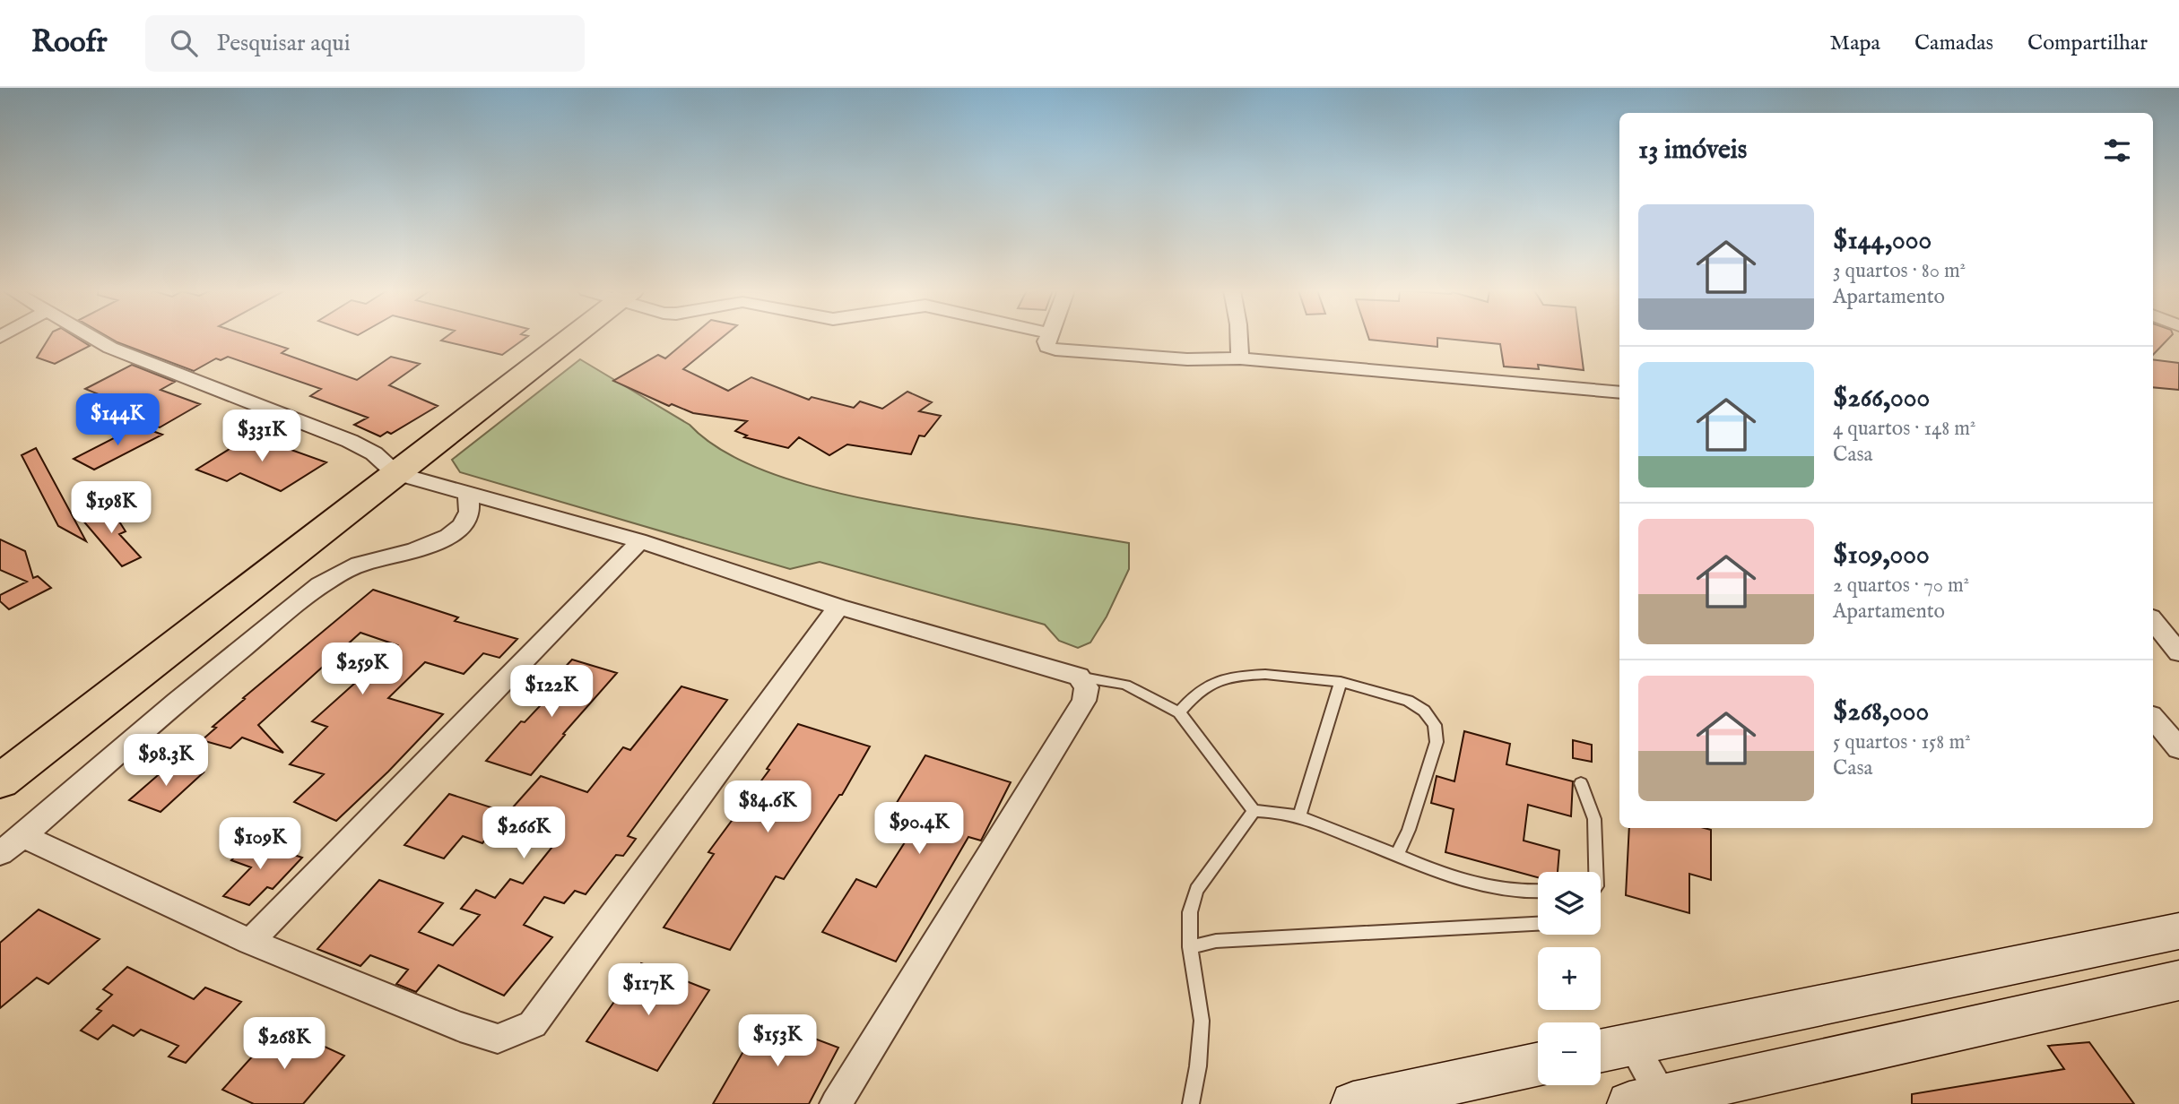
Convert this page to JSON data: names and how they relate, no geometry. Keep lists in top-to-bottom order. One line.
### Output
{"page":{"header":"Roofr","search":"Pesquisar aqui","nav":["Mapa","Camadas","Compartilhar"],"heading":"13 imóveis","list":[{"name":"$144,000","note":"3 quartos · 80 m² · Apartamento"},{"name":"$266,000","note":"4 quartos · 148 m² · Casa"},{"name":"$109,000","note":"2 quartos · 70 m² · Apartamento"},{"name":"$268,000","note":"5 quartos · 158 m² · Casa"}],"price":["$144K","$331K","$198K","$259K","$122K","$98.3K","$84.6K","$90.4K","$266K","$109K","$117K","$153K","$268K"],"map_buttons":["+","−"]}}
